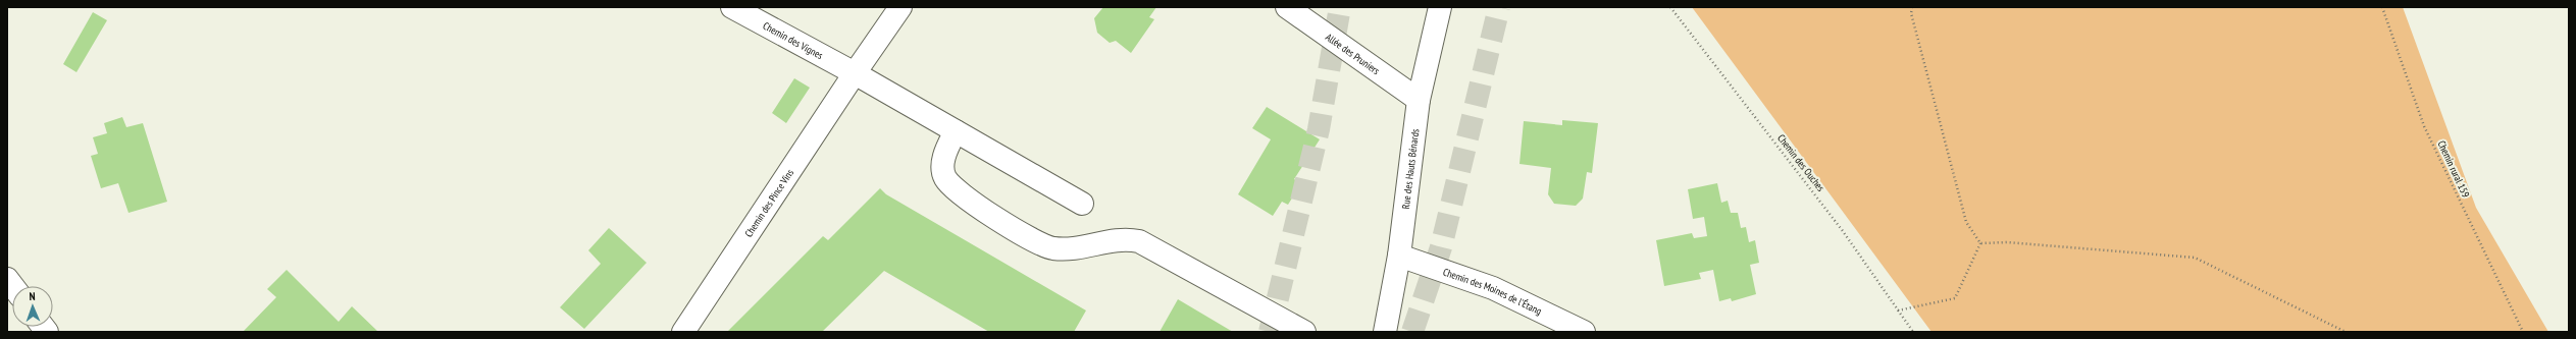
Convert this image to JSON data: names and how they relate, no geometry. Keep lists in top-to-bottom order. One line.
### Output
{"streets":{"street":["Chemin des Vignes","Allée des Pruniers","Rue des Hauts Bénards","Chemin des Pince Vins","Chemin des Moines de l'Étang"],"path":["Chemin des Ouches","Chemin rural 159"]},"crossings":[["Chemin des Vignes","Chemin des Pince Vins"],["Allée des Pruniers","Rue des Hauts Bénards"],["Rue des Hauts Bénards","Chemin des Moines de l'Étang"]],"north":"top"}
